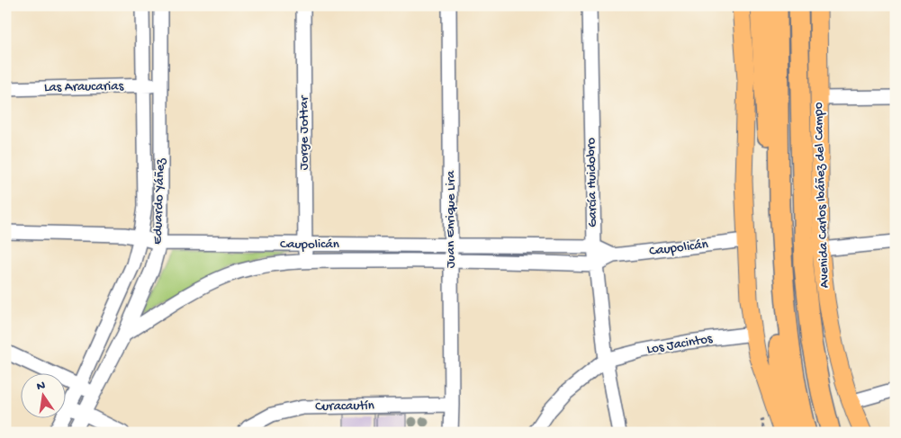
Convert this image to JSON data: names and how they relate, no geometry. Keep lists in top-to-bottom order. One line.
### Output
{"streets":{"highway":["Avenida Carlos Ibáñez del Campo"],"street":["Las Araucarias","Jorge Jottar","García Huidobro","Eduardo Yáñez","Juan Enrique Lira","Caupolicán","Los Jacintos","Curacautín"]},"crossings":[["Las Araucarias","Eduardo Yáñez"],["Jorge Jottar","Caupolicán"],["García Huidobro","Caupolicán"],["García Huidobro","Los Jacintos"],["Eduardo Yáñez","Caupolicán"],["Juan Enrique Lira","Caupolicán"],["Juan Enrique Lira","Curacautín"]],"north":"top"}
